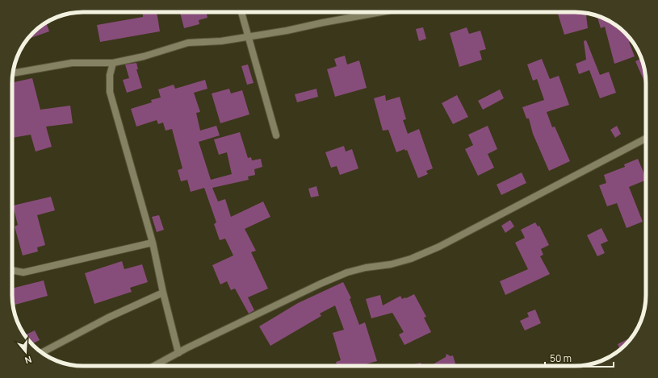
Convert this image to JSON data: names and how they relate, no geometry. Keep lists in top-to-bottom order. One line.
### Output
{"scale_bar":"50 m","north":"bottom"}
